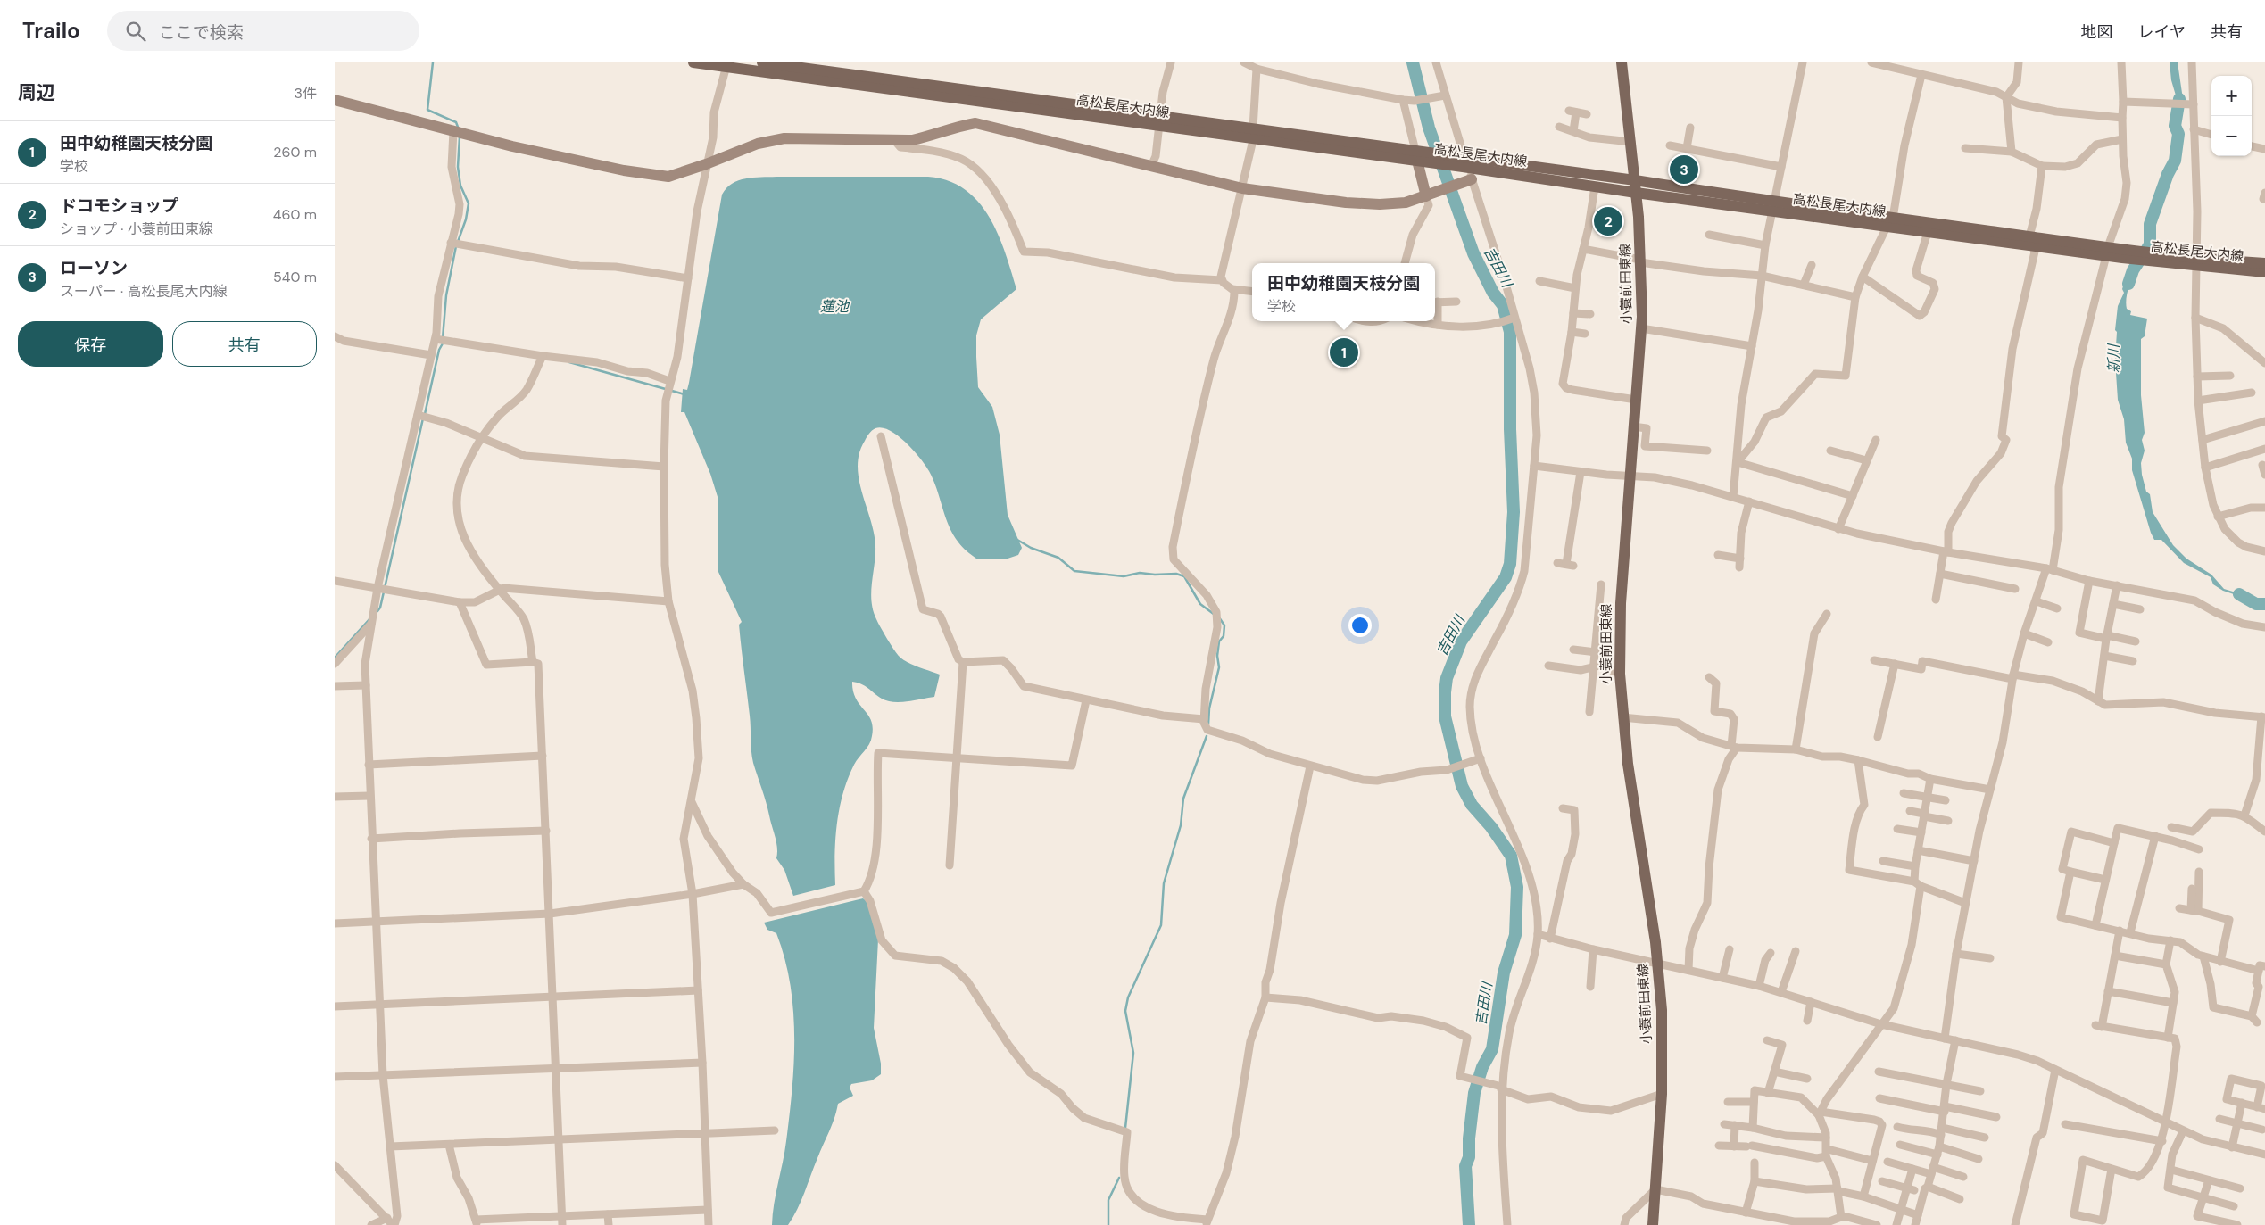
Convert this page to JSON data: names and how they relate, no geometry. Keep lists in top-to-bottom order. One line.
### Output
{"streets":{"main road":["高松長尾大内線","小蓑前田東線"]},"crossings":[["高松長尾大内線","小蓑前田東線"]],"water":["吉田川","蓮池","新川"],"page":{"header":"Trailo","search":"ここで検索","nav":["地図","レイヤ","共有"],"heading":["周辺","3件"],"map_buttons":["+","−"],"list":[{"mark":"1","name":"田中幼稚園天枝分園","note":"学校","value":"260 m"},{"mark":"2","name":"ドコモショップ","note":"ショップ · 小蓑前田東線","value":"460 m"},{"mark":"3","name":"ローソン","note":"スーパー · 高松長尾大内線","value":"540 m"}],"pins":["3","2","1"],"popup":["田中幼稚園天枝分園","学校"],"buttons":["保存","共有"]}}
